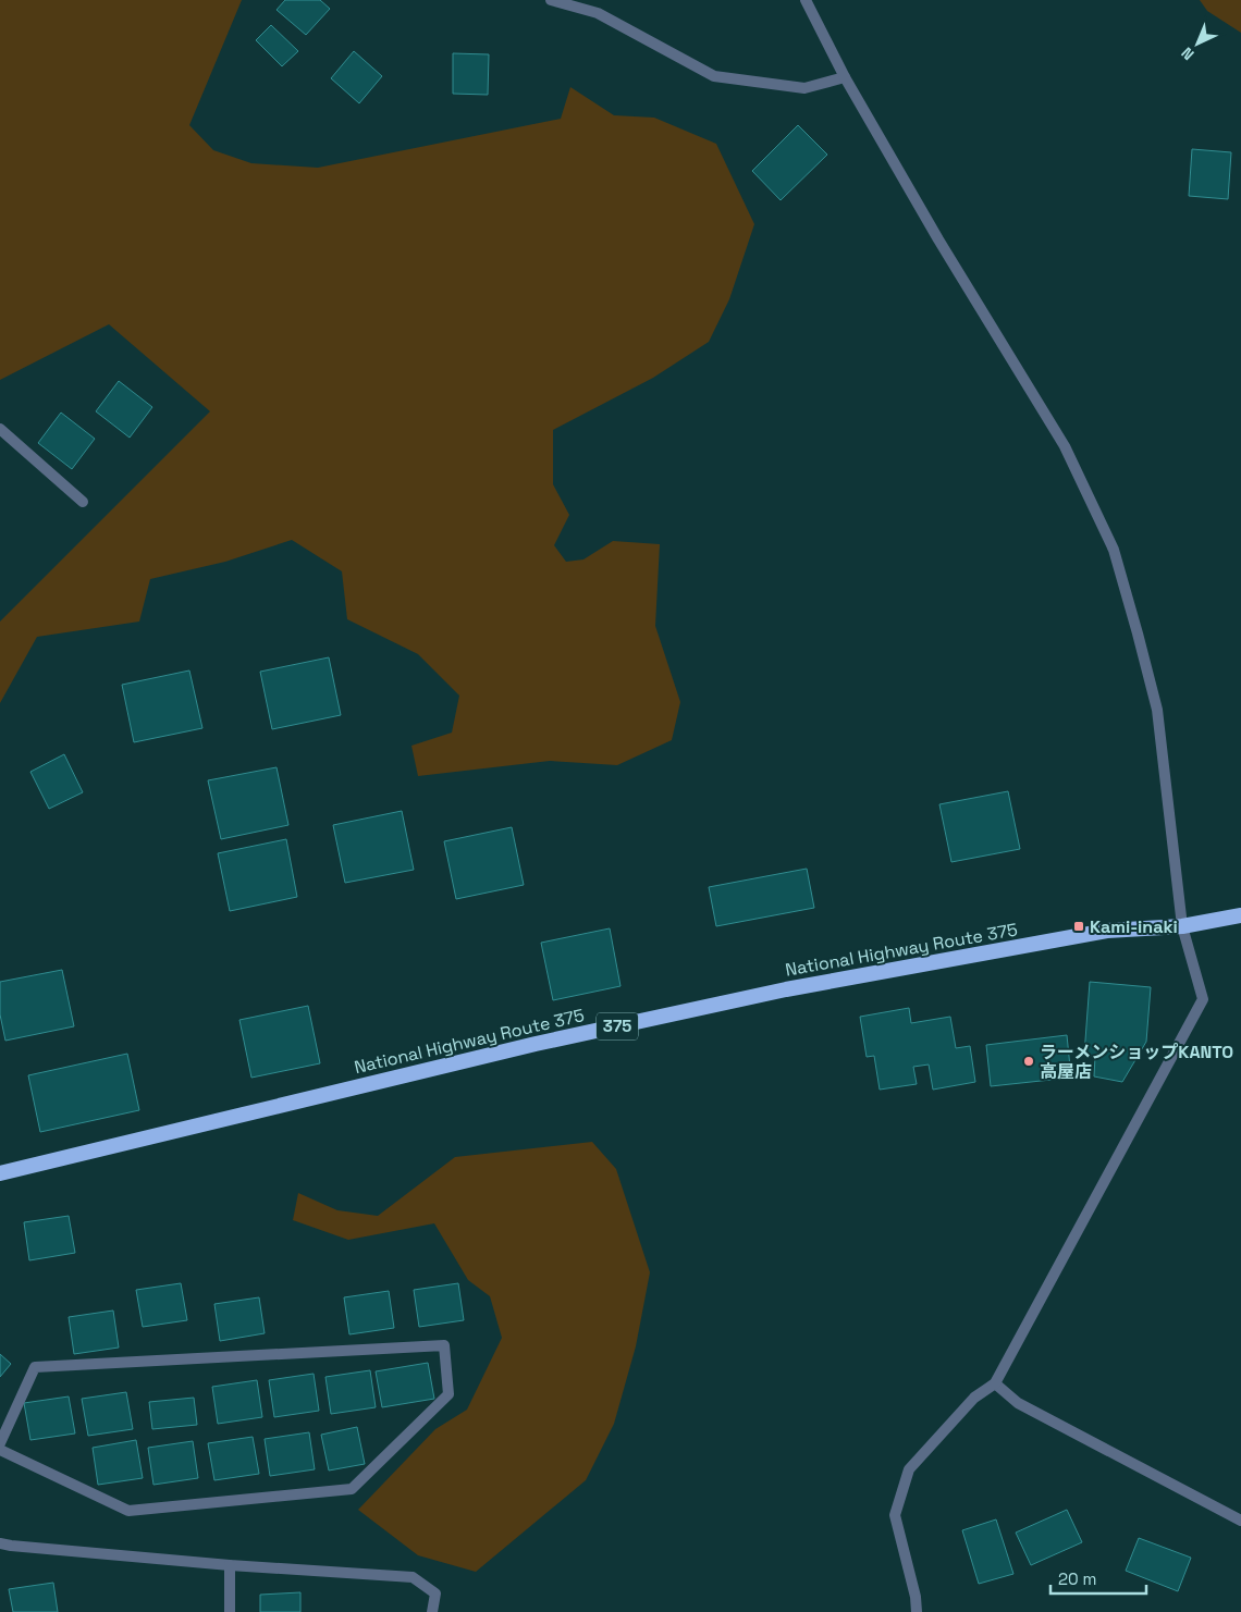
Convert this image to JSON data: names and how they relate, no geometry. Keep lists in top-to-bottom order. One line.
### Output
{"streets":{"highway":["National Highway Route 375","375"]},"places":{"transit":["Kami-inaki"],"other":["ラーメンショップKANTO 高屋店"]},"scale_bar":"20 m","north":"bottom left"}
